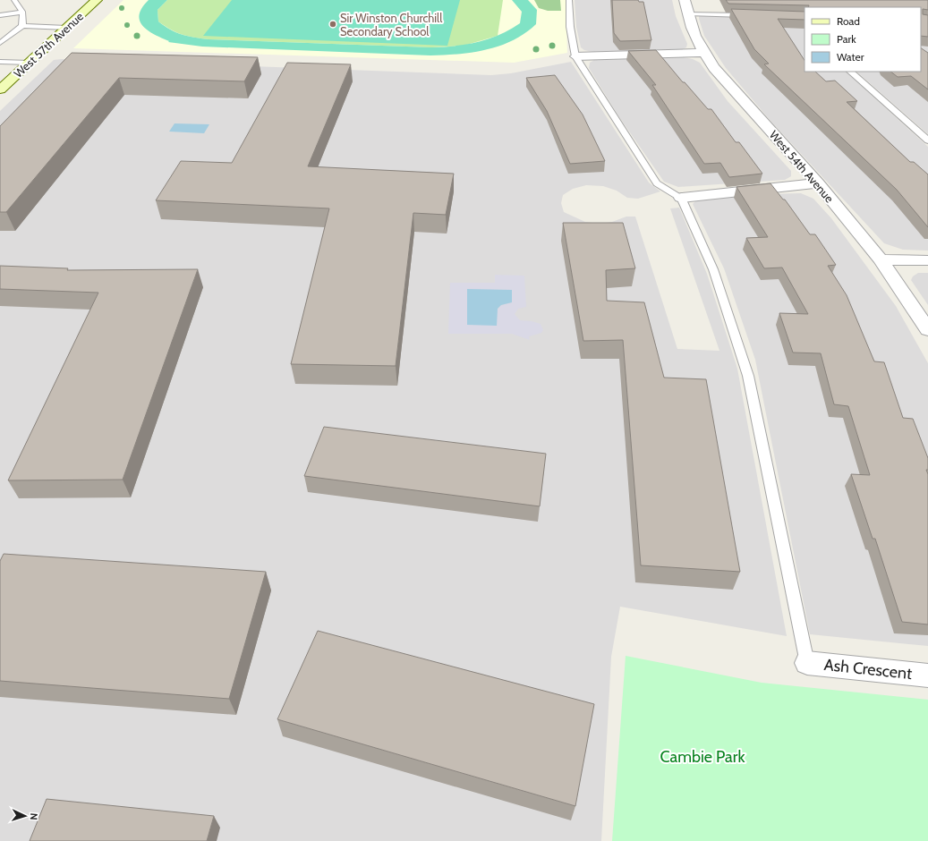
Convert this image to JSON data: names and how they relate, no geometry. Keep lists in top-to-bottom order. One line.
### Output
{"streets":{"street":["West 57th Avenue","West 54th Avenue","Ash Crescent"]},"parks":["Cambie Park"],"places":["Sir Winston Churchill Secondary School"],"legend":["Road","Park","Water"],"north":"right"}
